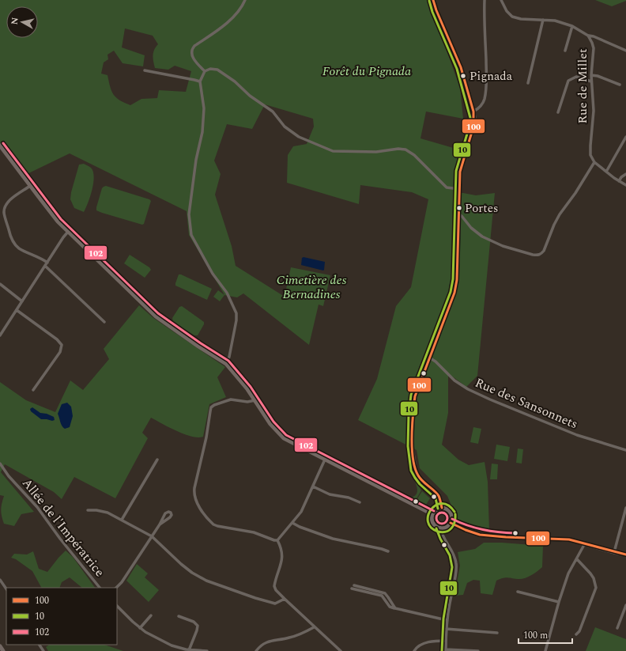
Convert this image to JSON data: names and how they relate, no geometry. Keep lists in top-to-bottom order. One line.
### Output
{"streets":{"street":["Rue de Millet","Rue des Sansonnets","Allée de l'Impératrice"]},"parks":["Forêt du Pignada","Cimetière des Bernadines"],"places":["Pignada","Portes"],"lines":["transit line 100","transit line 10","transit line 102"],"legend":["100","10","102"],"scale_bar":"100 m","north":"left"}
